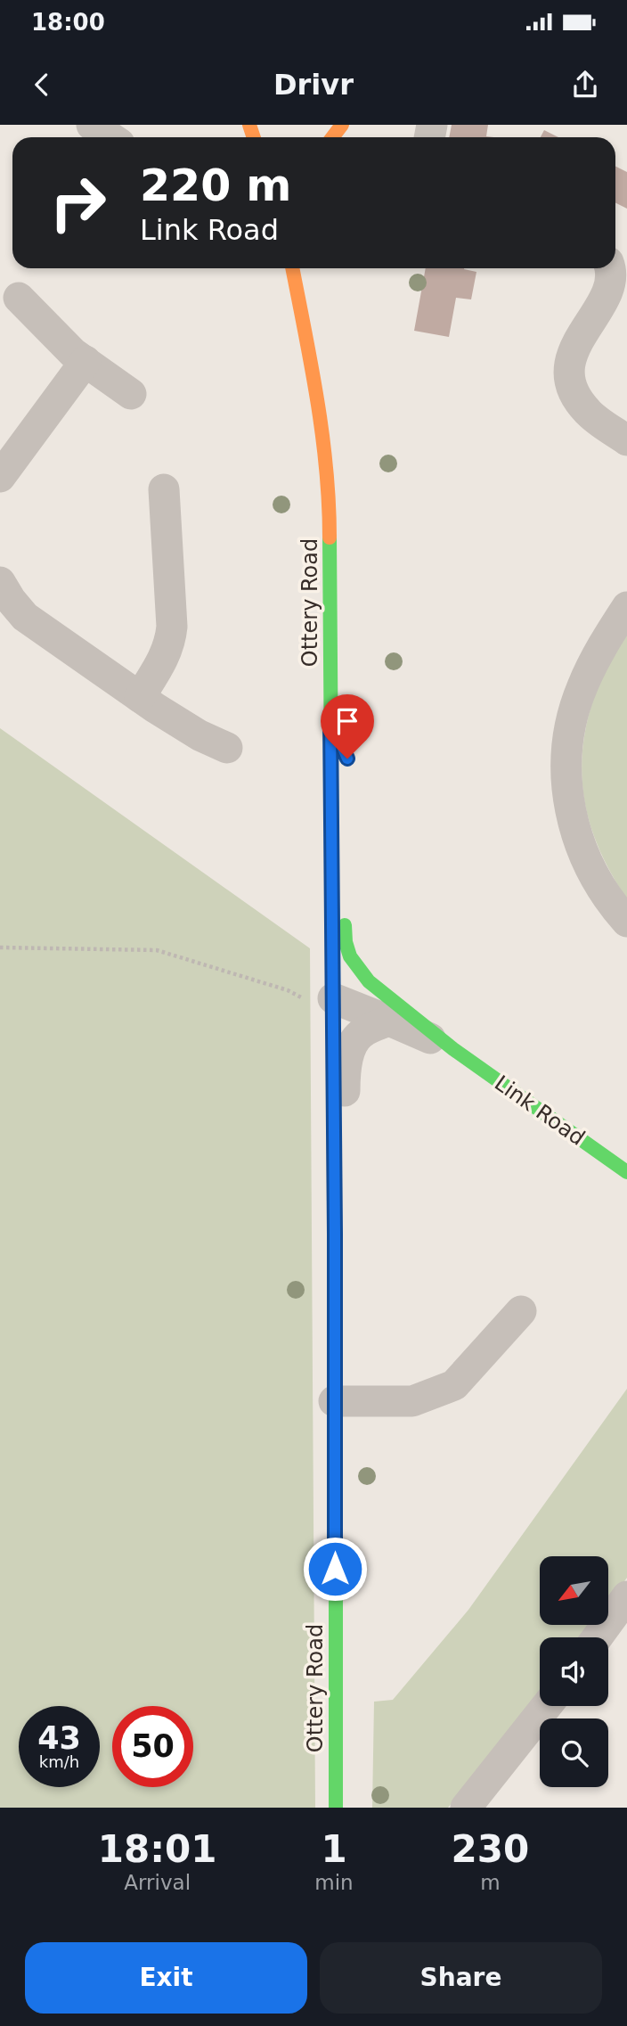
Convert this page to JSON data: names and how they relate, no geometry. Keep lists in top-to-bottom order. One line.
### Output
{"streets":{"main road":["Ottery Road","Link Road"]},"crossings":[["Ottery Road","Link Road"]],"north":"bottom left","page":{"status":"18:00","header":"Drivr","turn":["220 m","Link Road"],"speed":"43 km/h","limit":"50","eta":["18:01","Arrival","1","min","230","m"],"buttons":["Exit","Share"]}}
